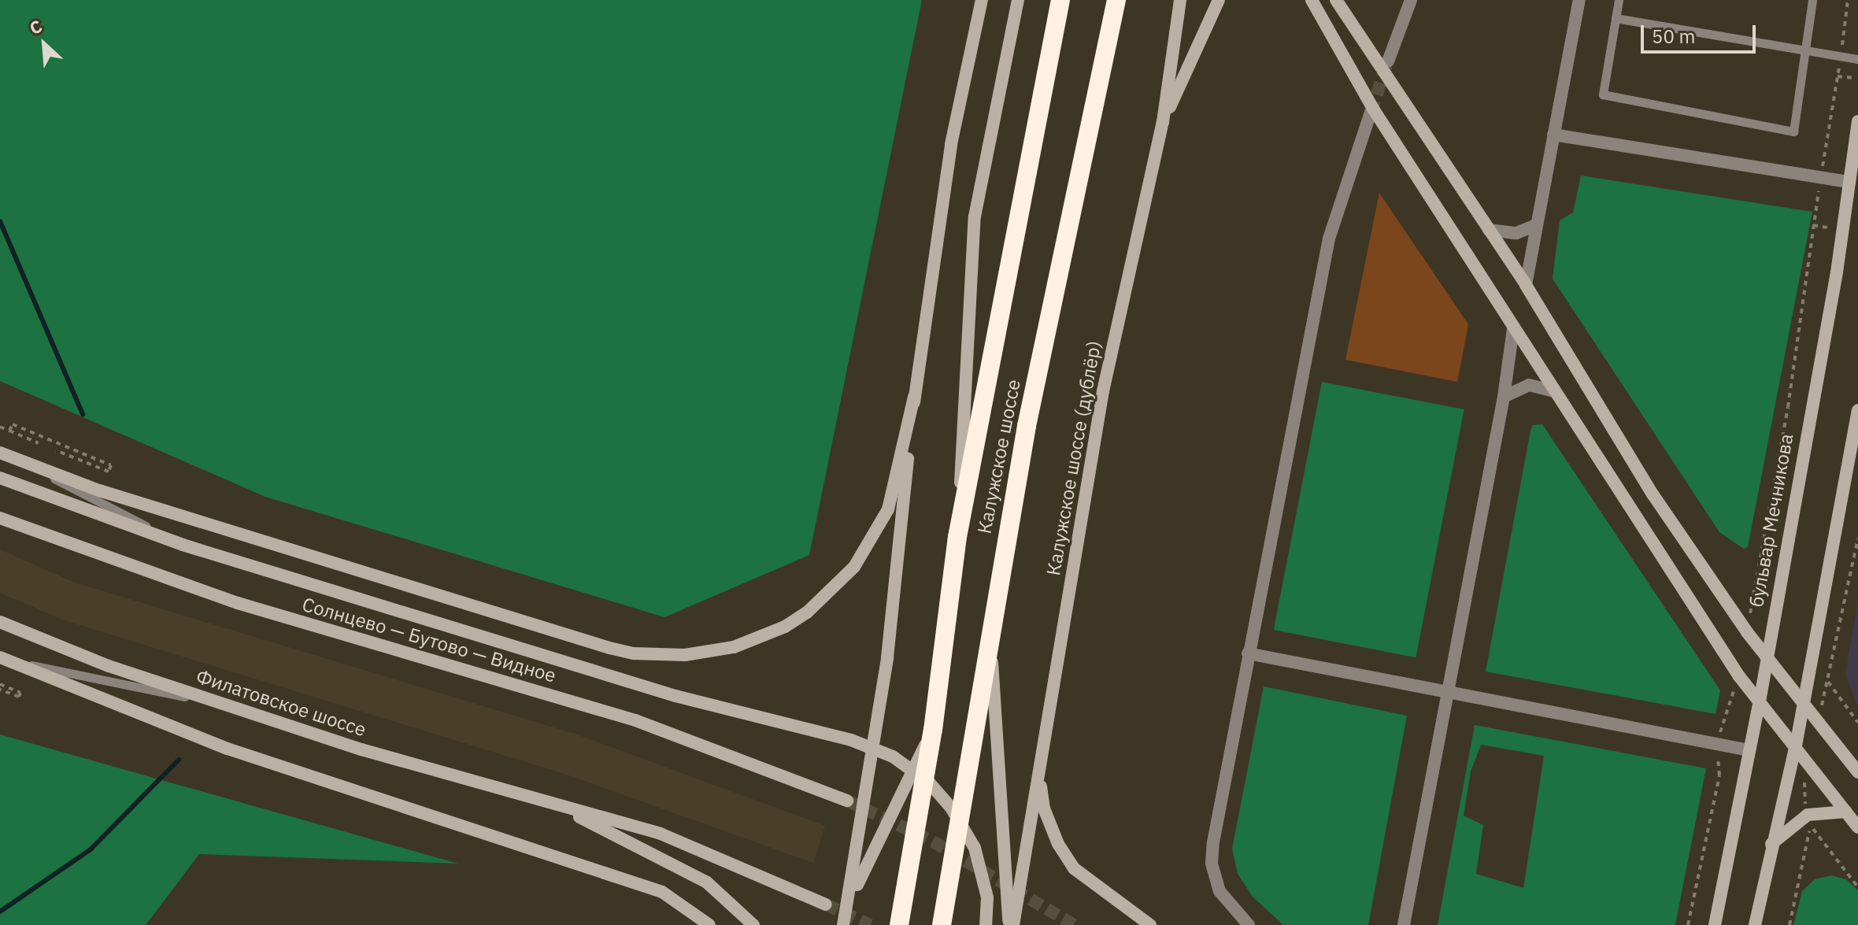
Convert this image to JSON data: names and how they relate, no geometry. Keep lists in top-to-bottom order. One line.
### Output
{"streets":{"highway":["Калужское шоссе"],"main road":["Калужское шоссе (дублёр)","бульвар Мечникова","Солнцево — Бутово — Видное","Филатовское шоссе"]},"scale_bar":"50 m","north":"top left"}
